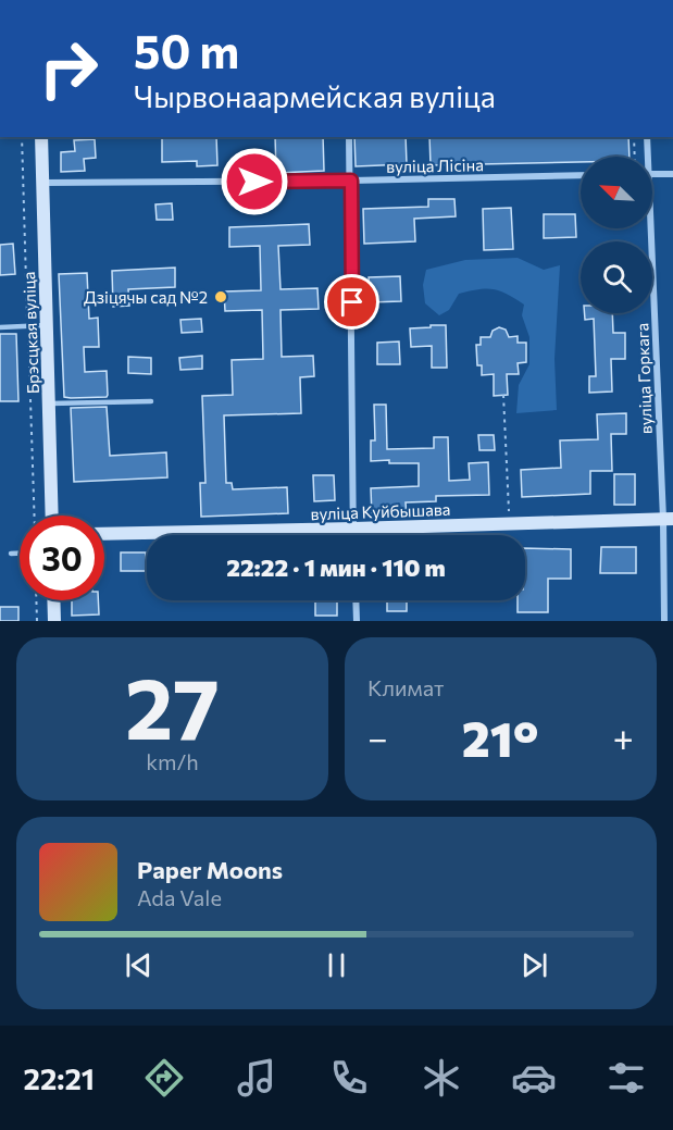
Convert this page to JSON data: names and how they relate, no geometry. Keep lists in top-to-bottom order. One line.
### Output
{"streets":{"street":["вуліца Лісіна","Брэсцкая вуліца","вуліца Горкага","вуліца Куйбышава"]},"crossings":[["вуліца Лісіна","Брэсцкая вуліца"],["вуліца Горкага","вуліца Куйбышава"]],"places":["Дзіцячы сад №2"],"north":"top left","page":{"turn":["50 m","Чырвонаармейская вуліца"],"limit":"30","trip":"22:22 · 1 мин · 110 m","tile":[["27","km/h"],"Климат"],"heat":["−","21°","+"],"song":["Paper Moons","Ada Vale"],"tabs":"22:21"}}
